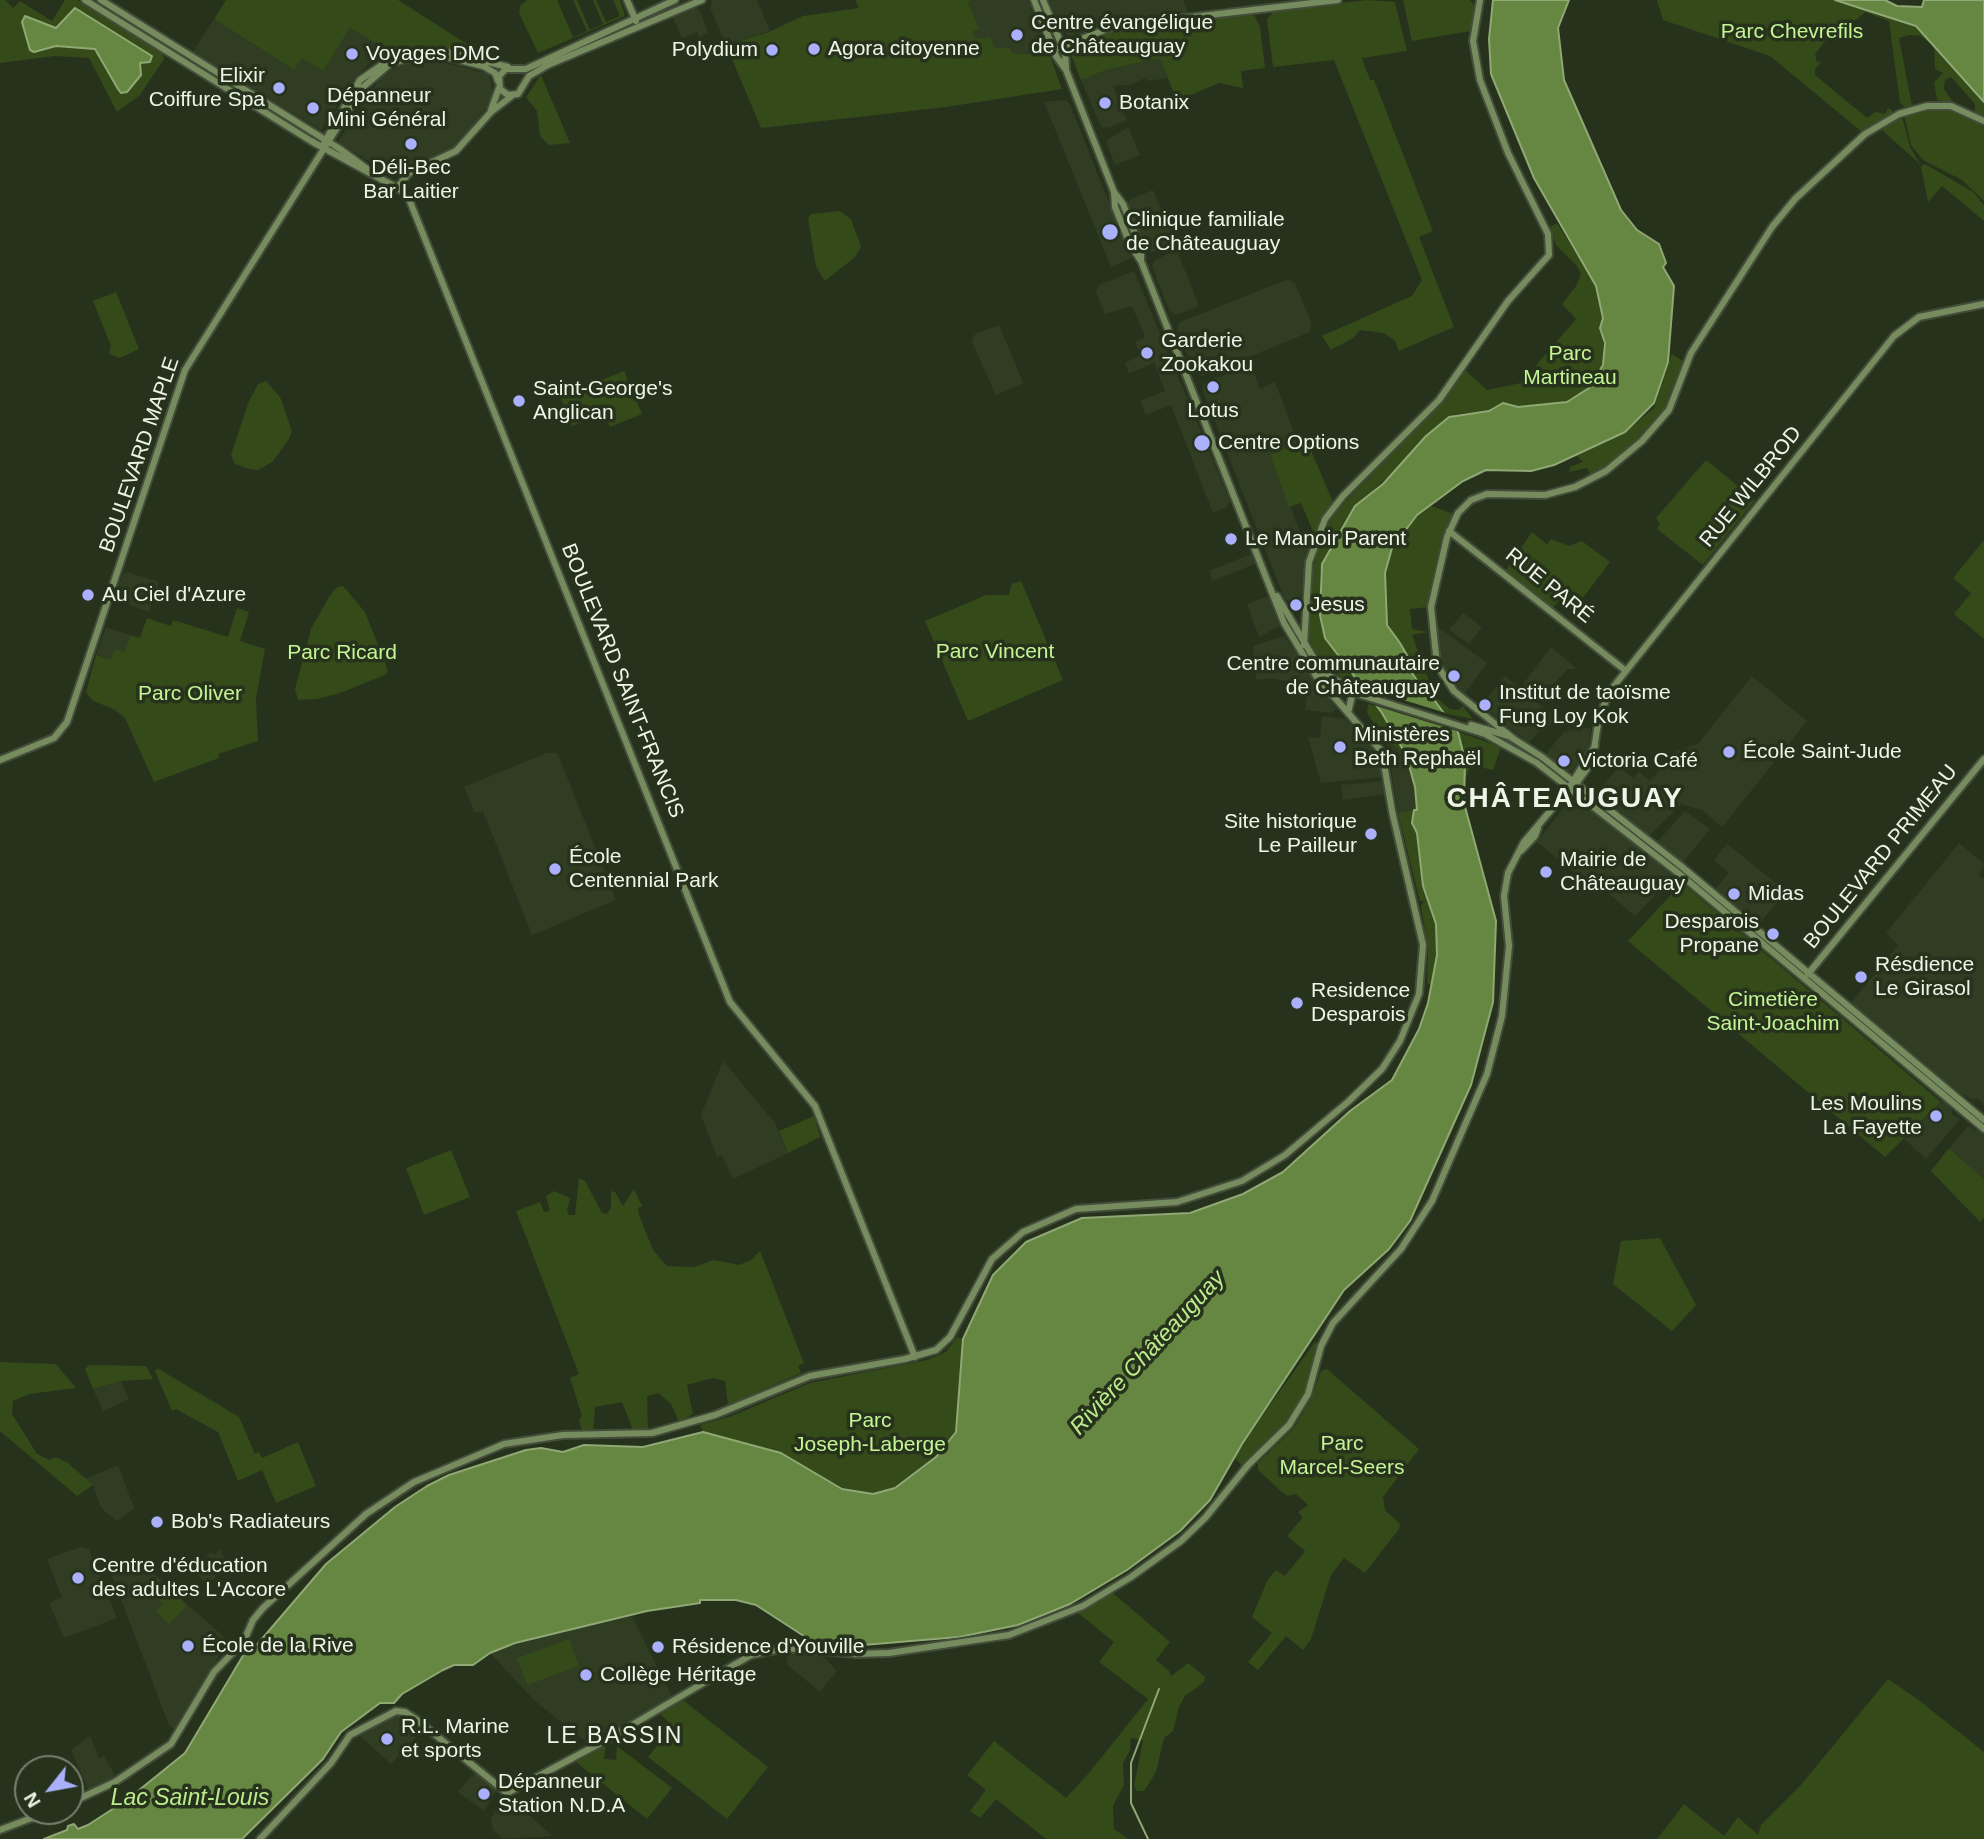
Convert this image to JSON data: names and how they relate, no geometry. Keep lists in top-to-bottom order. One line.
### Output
{"streets":{"street":["BOULEVARD MAPLE","RUE WILBROD","RUE PARÉ","BOULEVARD SAINT-FRANCIS","BOULEVARD PRIMEAU"]},"crossings":[["BOULEVARD MAPLE","BOULEVARD SAINT-FRANCIS"],["RUE WILBROD","RUE PARÉ"]],"districts":["CHÂTEAUGUAY","LE BASSIN"],"water":["Rivière Châteauguay","Lac Saint-Louis"],"parks":["Parc Chevrefils","Parc Martineau","Parc Vincent","Parc Ricard","Parc Oliver","Cimetière Saint-Joachim","Parc Joseph-Laberge","Parc Marcel-Seers"],"places":["Centre évangélique de Châteauguay","Agora citoyenne","Polydium","Voyages DMC","Elixir Coiffure Spa","Botanix","Dépanneur Mini Général","Déli-Bec Bar Laitier","Clinique familiale de Châteauguay","Garderie Zookakou","Lotus","Saint-George's Anglican","Centre Options","Le Manoir Parent","Au Ciel d'Azure","Jesus","Centre communautaire de Châteauguay","Institut de taoïsme Fung Loy Kok","Ministères Beth Rephaël","École Saint-Jude","Victoria Café","Site historique Le Pailleur","École Centennial Park","Mairie de Châteauguay","Midas","Desparois Propane","Résdience Le Girasol","Residence Desparois","Les Moulins La Fayette","Bob's Radiateurs","Centre d'éducation des adultes L'Accore","École de la Rive","Résidence d'Youville","Collège Héritage","R.L. Marine et sports","Dépanneur Station N.D.A"],"north":"bottom left"}
